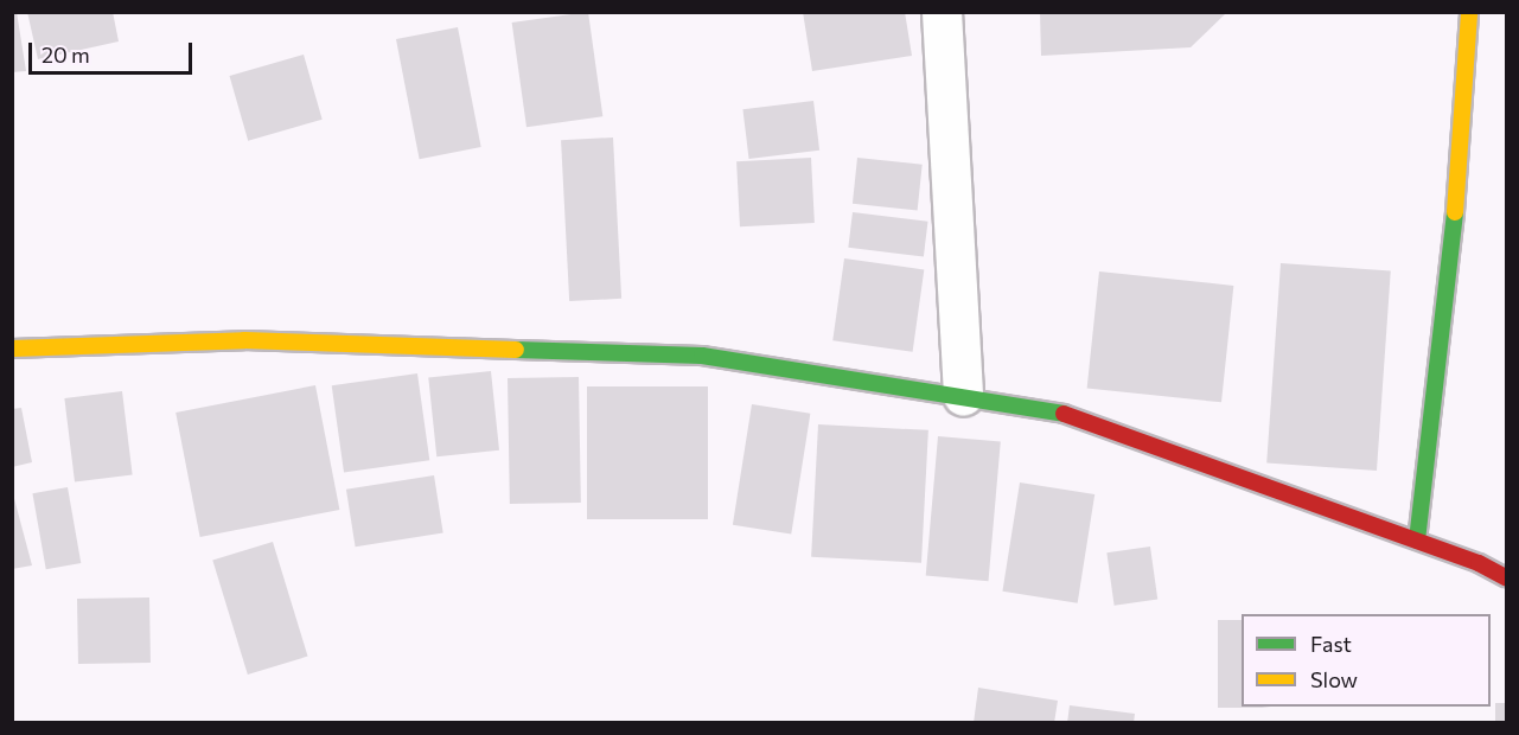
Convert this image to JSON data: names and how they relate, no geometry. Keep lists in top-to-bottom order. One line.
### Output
{"legend":["Fast","Slow"],"scale_bar":"20 m"}
